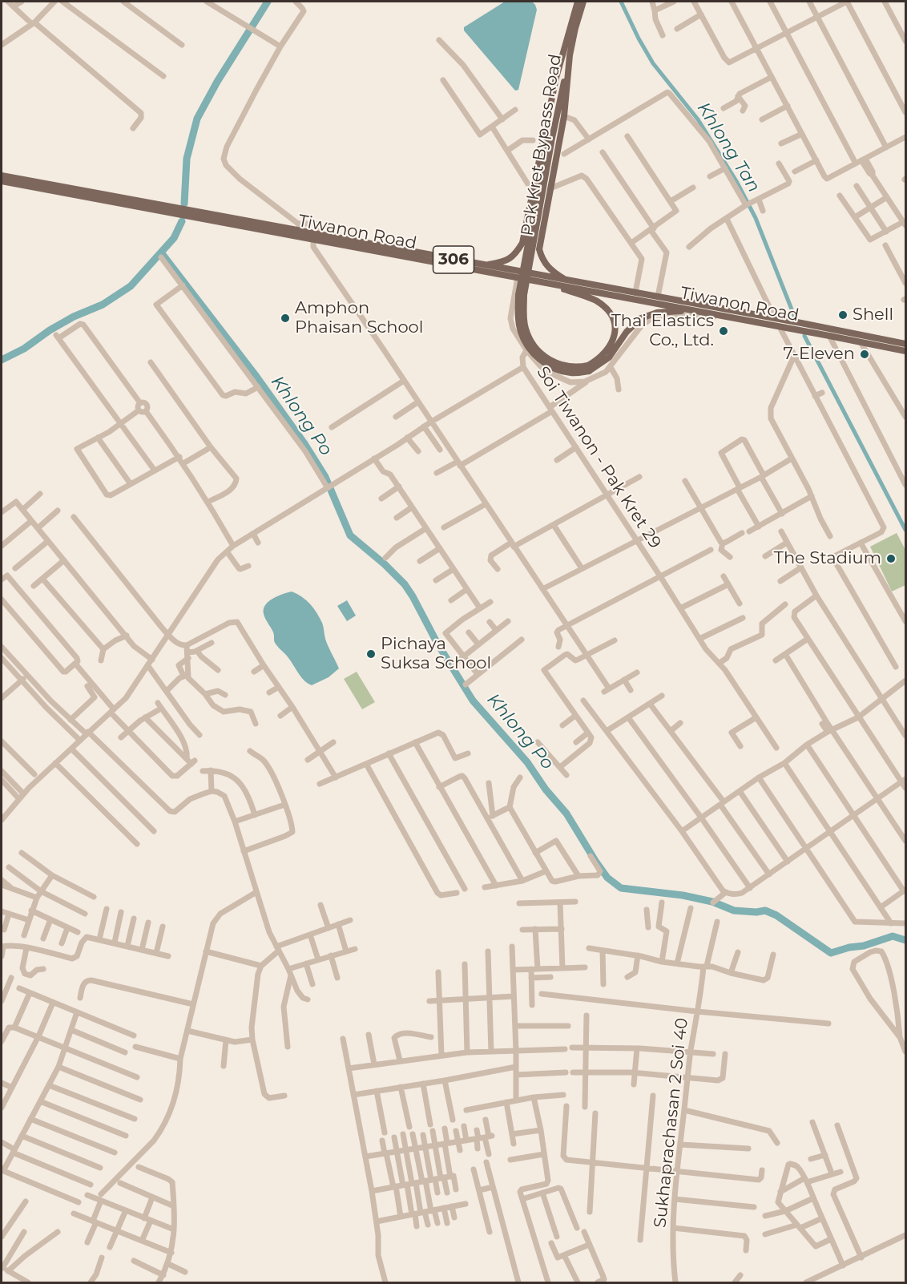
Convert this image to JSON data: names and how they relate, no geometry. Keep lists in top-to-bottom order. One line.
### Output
{"streets":{"main road":["Pak Kret Bypass Road","Tiwanon Road","306"],"street":["Soi Tiwanon - Pak Kret 29","Sukhaprachasan 2 Soi 40"]},"crossings":[["Pak Kret Bypass Road","Tiwanon Road"],["Tiwanon Road","Soi Tiwanon - Pak Kret 29"]],"water":["Khlong Tan","Khlong Po"],"places":["Shell","Amphon Phaisan School","Thai Elastics Co., Ltd.","7-Eleven","The Stadium","Pichaya Suksa School"]}
